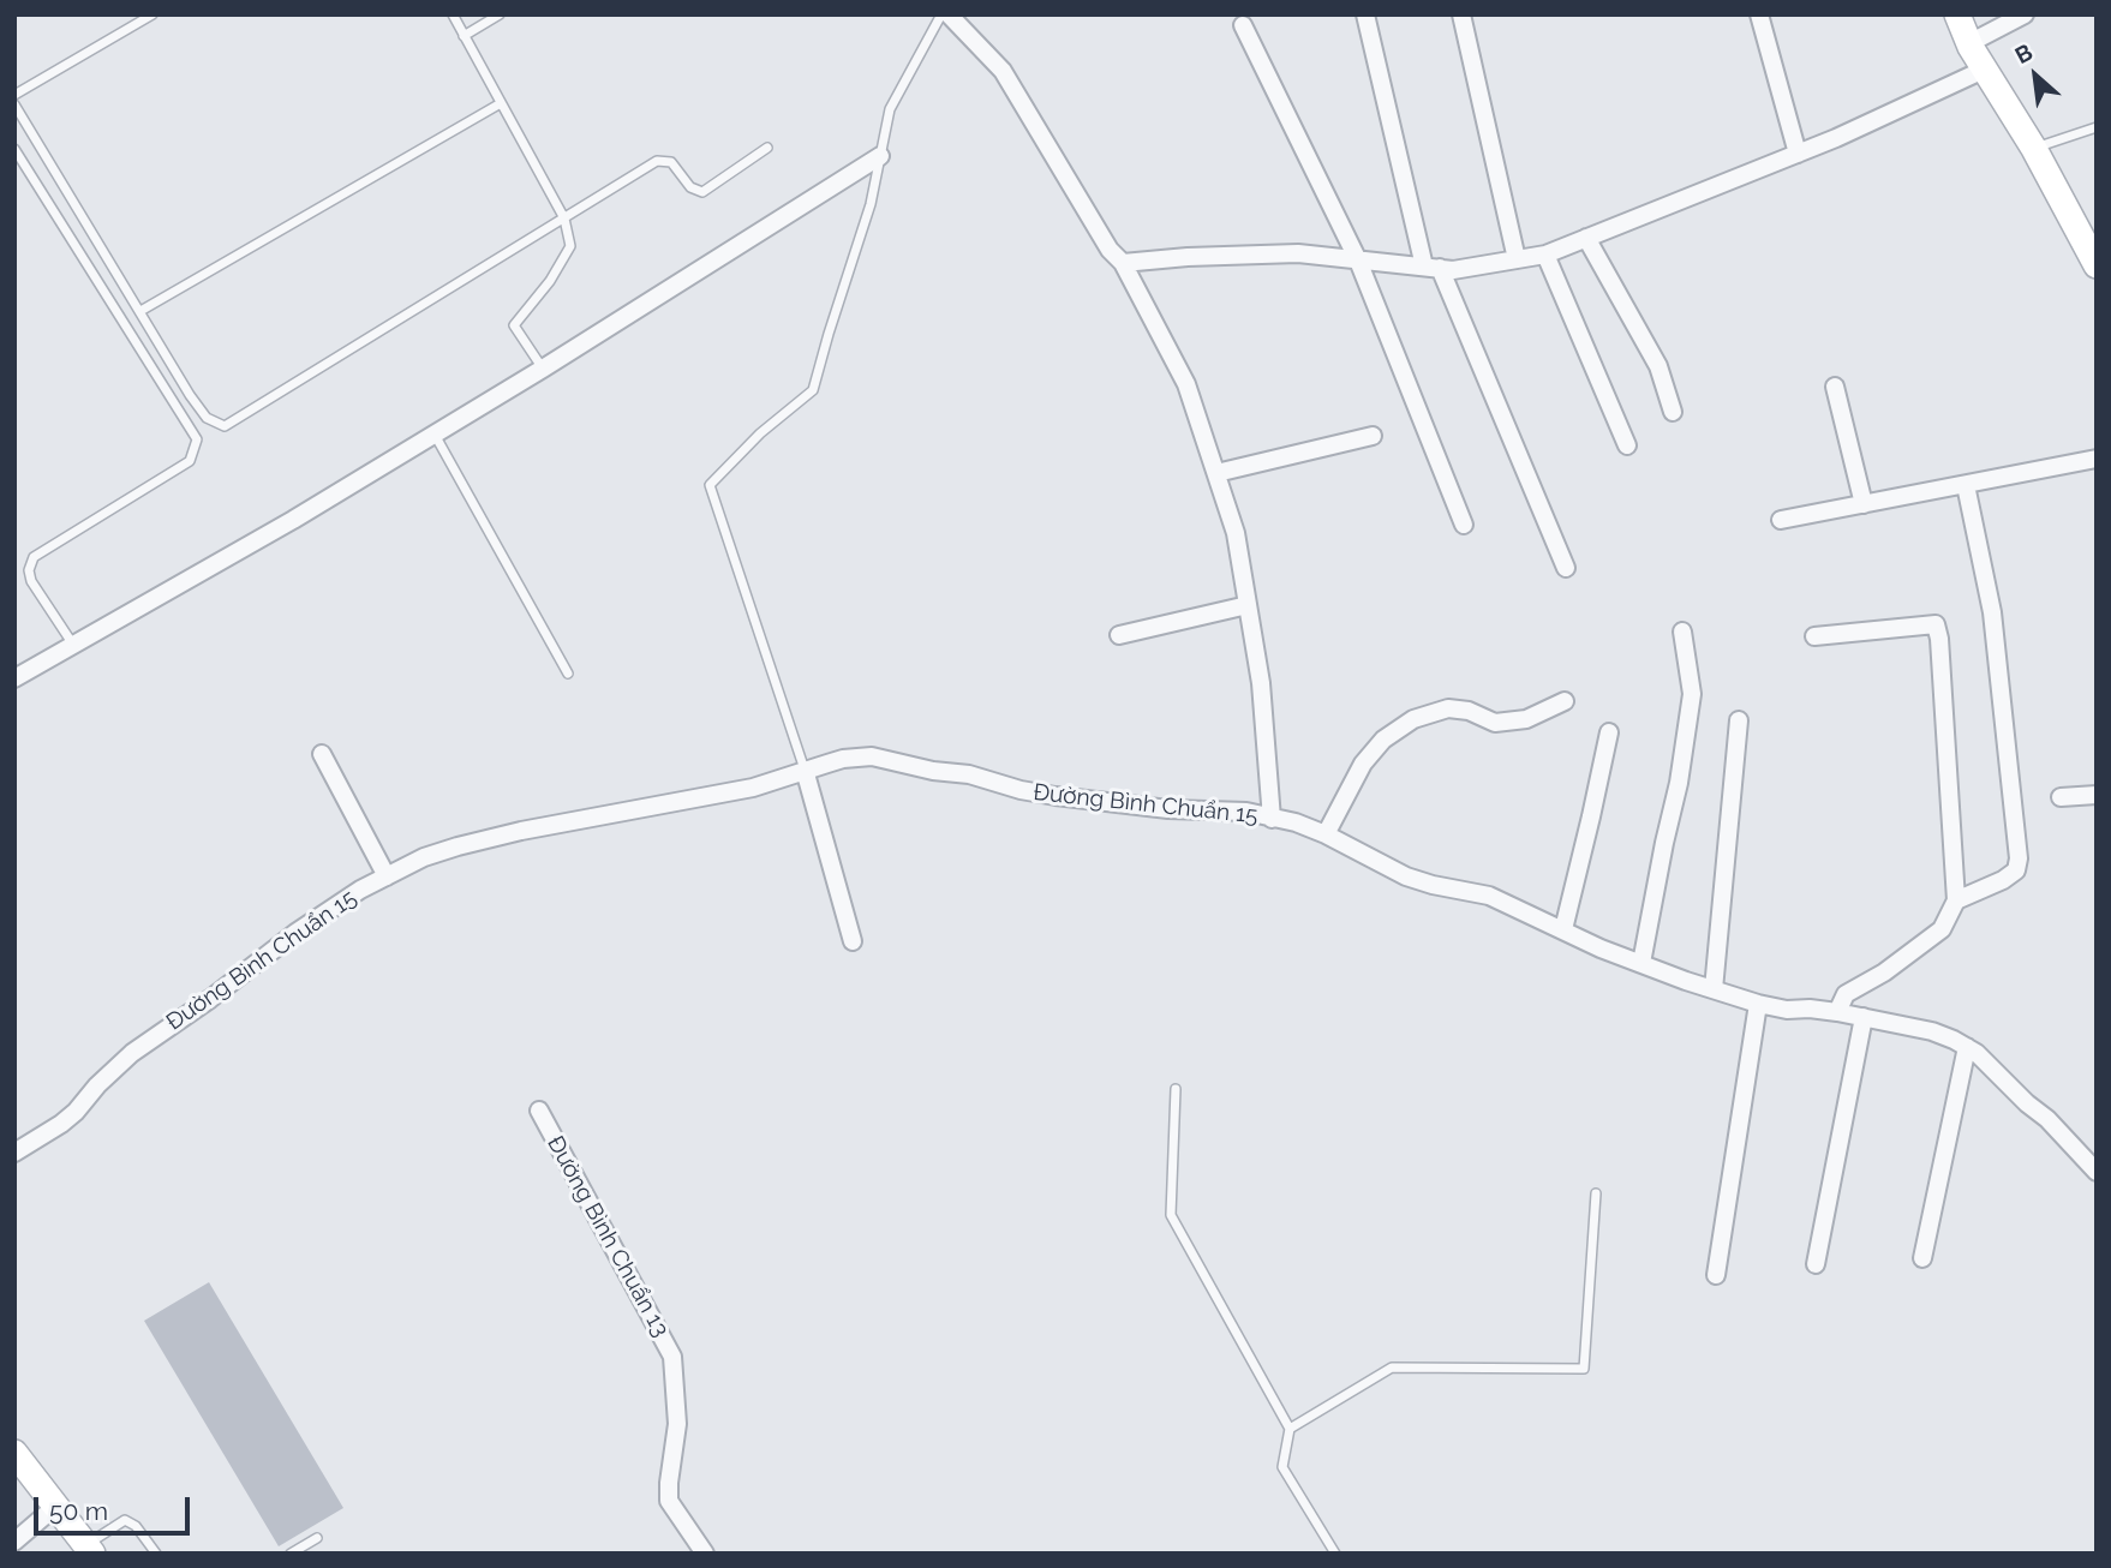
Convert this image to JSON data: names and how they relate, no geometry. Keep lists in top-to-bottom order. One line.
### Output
{"streets":{"street":["Đường Bình Chuẩn 15","Đường Bình Chuẩn 13"]},"scale_bar":"50 m","north":"top left"}
